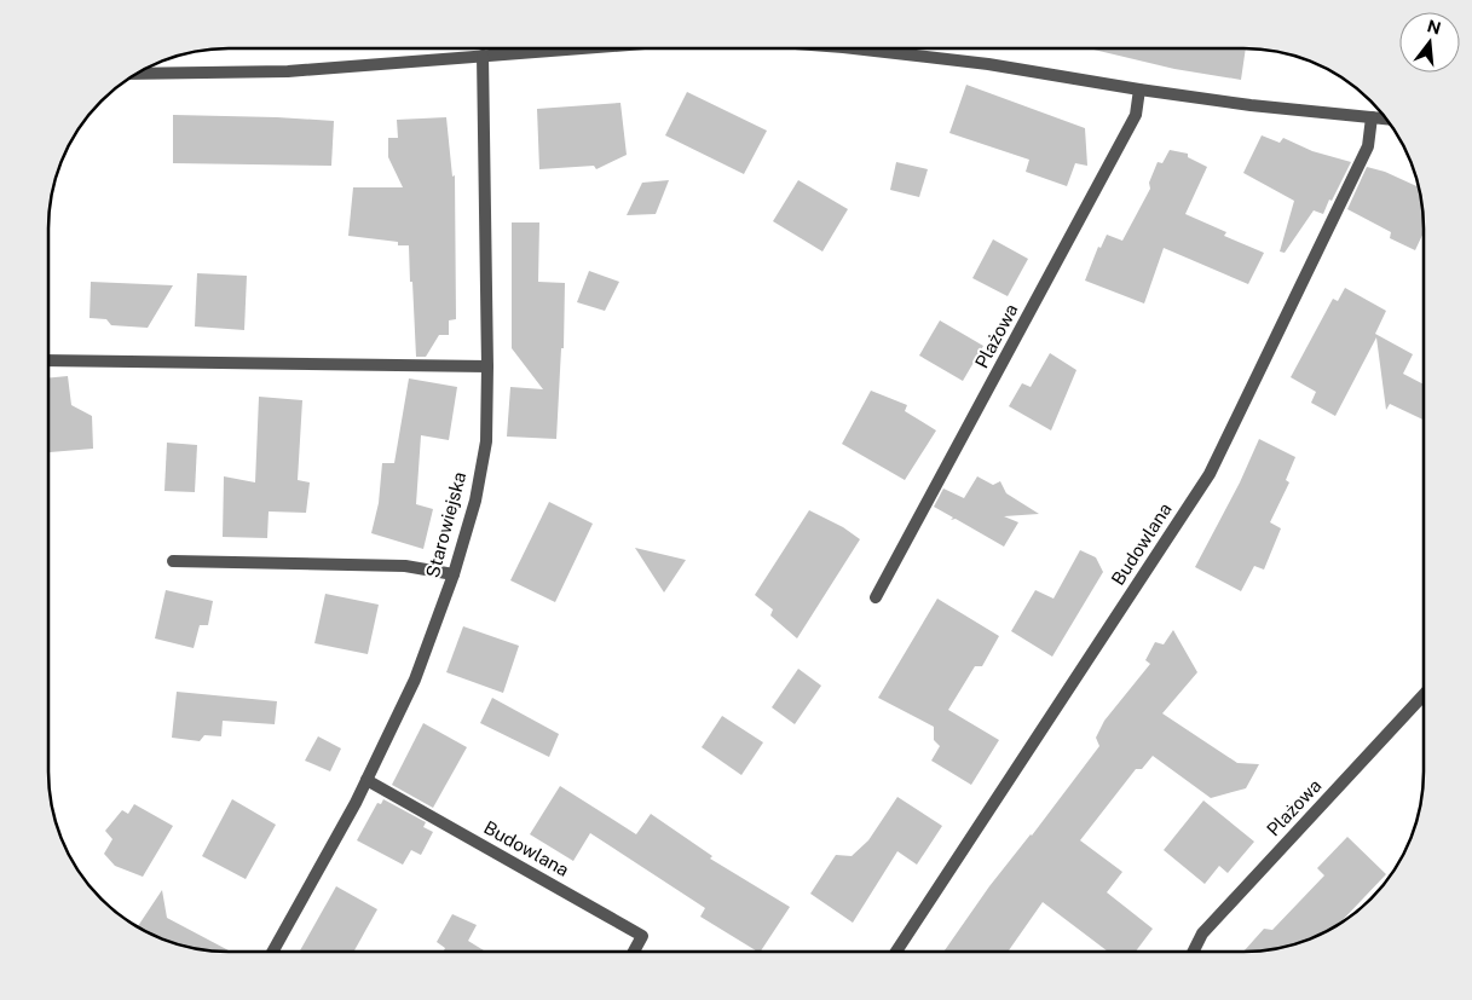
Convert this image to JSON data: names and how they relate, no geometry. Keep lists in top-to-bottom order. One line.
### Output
{"streets":{"street":["Plażowa","Starowiejska","Budowlana"]},"crossings":[["Starowiejska","Budowlana"]],"north":"top"}
